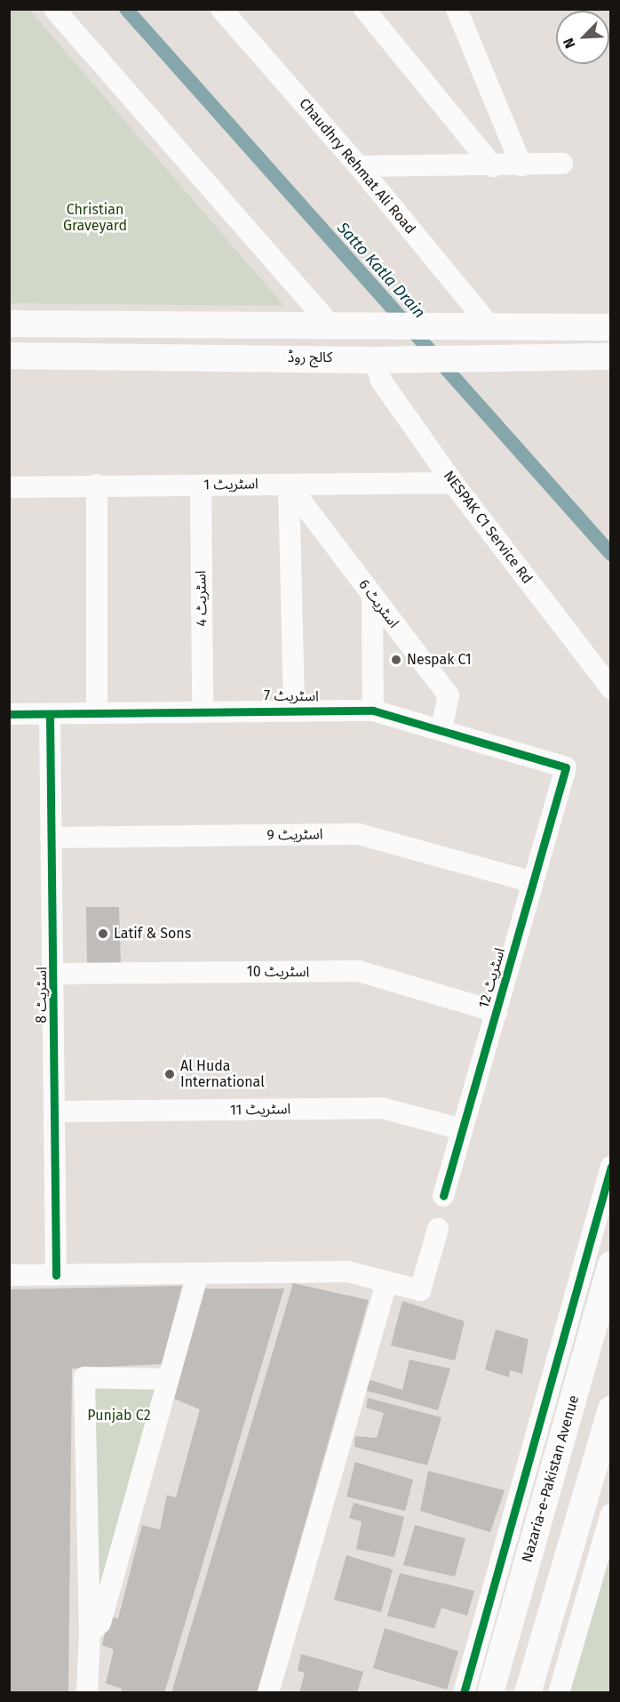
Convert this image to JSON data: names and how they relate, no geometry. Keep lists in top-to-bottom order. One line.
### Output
{"streets":{"main road":["کالج روڈ","Nazaria-e-Pakistan Avenue"],"street":["Chaudhry Rehmat Ali Road","اسٹریٹ 1","NESPAK C1 Service Rd","اسٹریٹ 4","اسٹریٹ 6","اسٹریٹ 7","اسٹریٹ 9","اسٹریٹ 10","اسٹریٹ 12","اسٹریٹ 8","اسٹریٹ 11"]},"crossings":[["کالج روڈ","NESPAK C1 Service Rd"],["اسٹریٹ 1","NESPAK C1 Service Rd"],["اسٹریٹ 1","اسٹریٹ 4"],["اسٹریٹ 1","اسٹریٹ 6"],["اسٹریٹ 4","اسٹریٹ 7"],["اسٹریٹ 6","اسٹریٹ 7"],["اسٹریٹ 7","اسٹریٹ 12"],["اسٹریٹ 7","اسٹریٹ 8"],["اسٹریٹ 9","اسٹریٹ 12"],["اسٹریٹ 9","اسٹریٹ 8"],["اسٹریٹ 10","اسٹریٹ 12"],["اسٹریٹ 10","اسٹریٹ 8"],["اسٹریٹ 12","اسٹریٹ 11"],["اسٹریٹ 8","اسٹریٹ 11"]],"water":["Satto Katla Drain"],"parks":["Christian Graveyard","Punjab C2"],"places":["Nespak C1","Latif & Sons","Al Huda International"],"north":"bottom left"}
